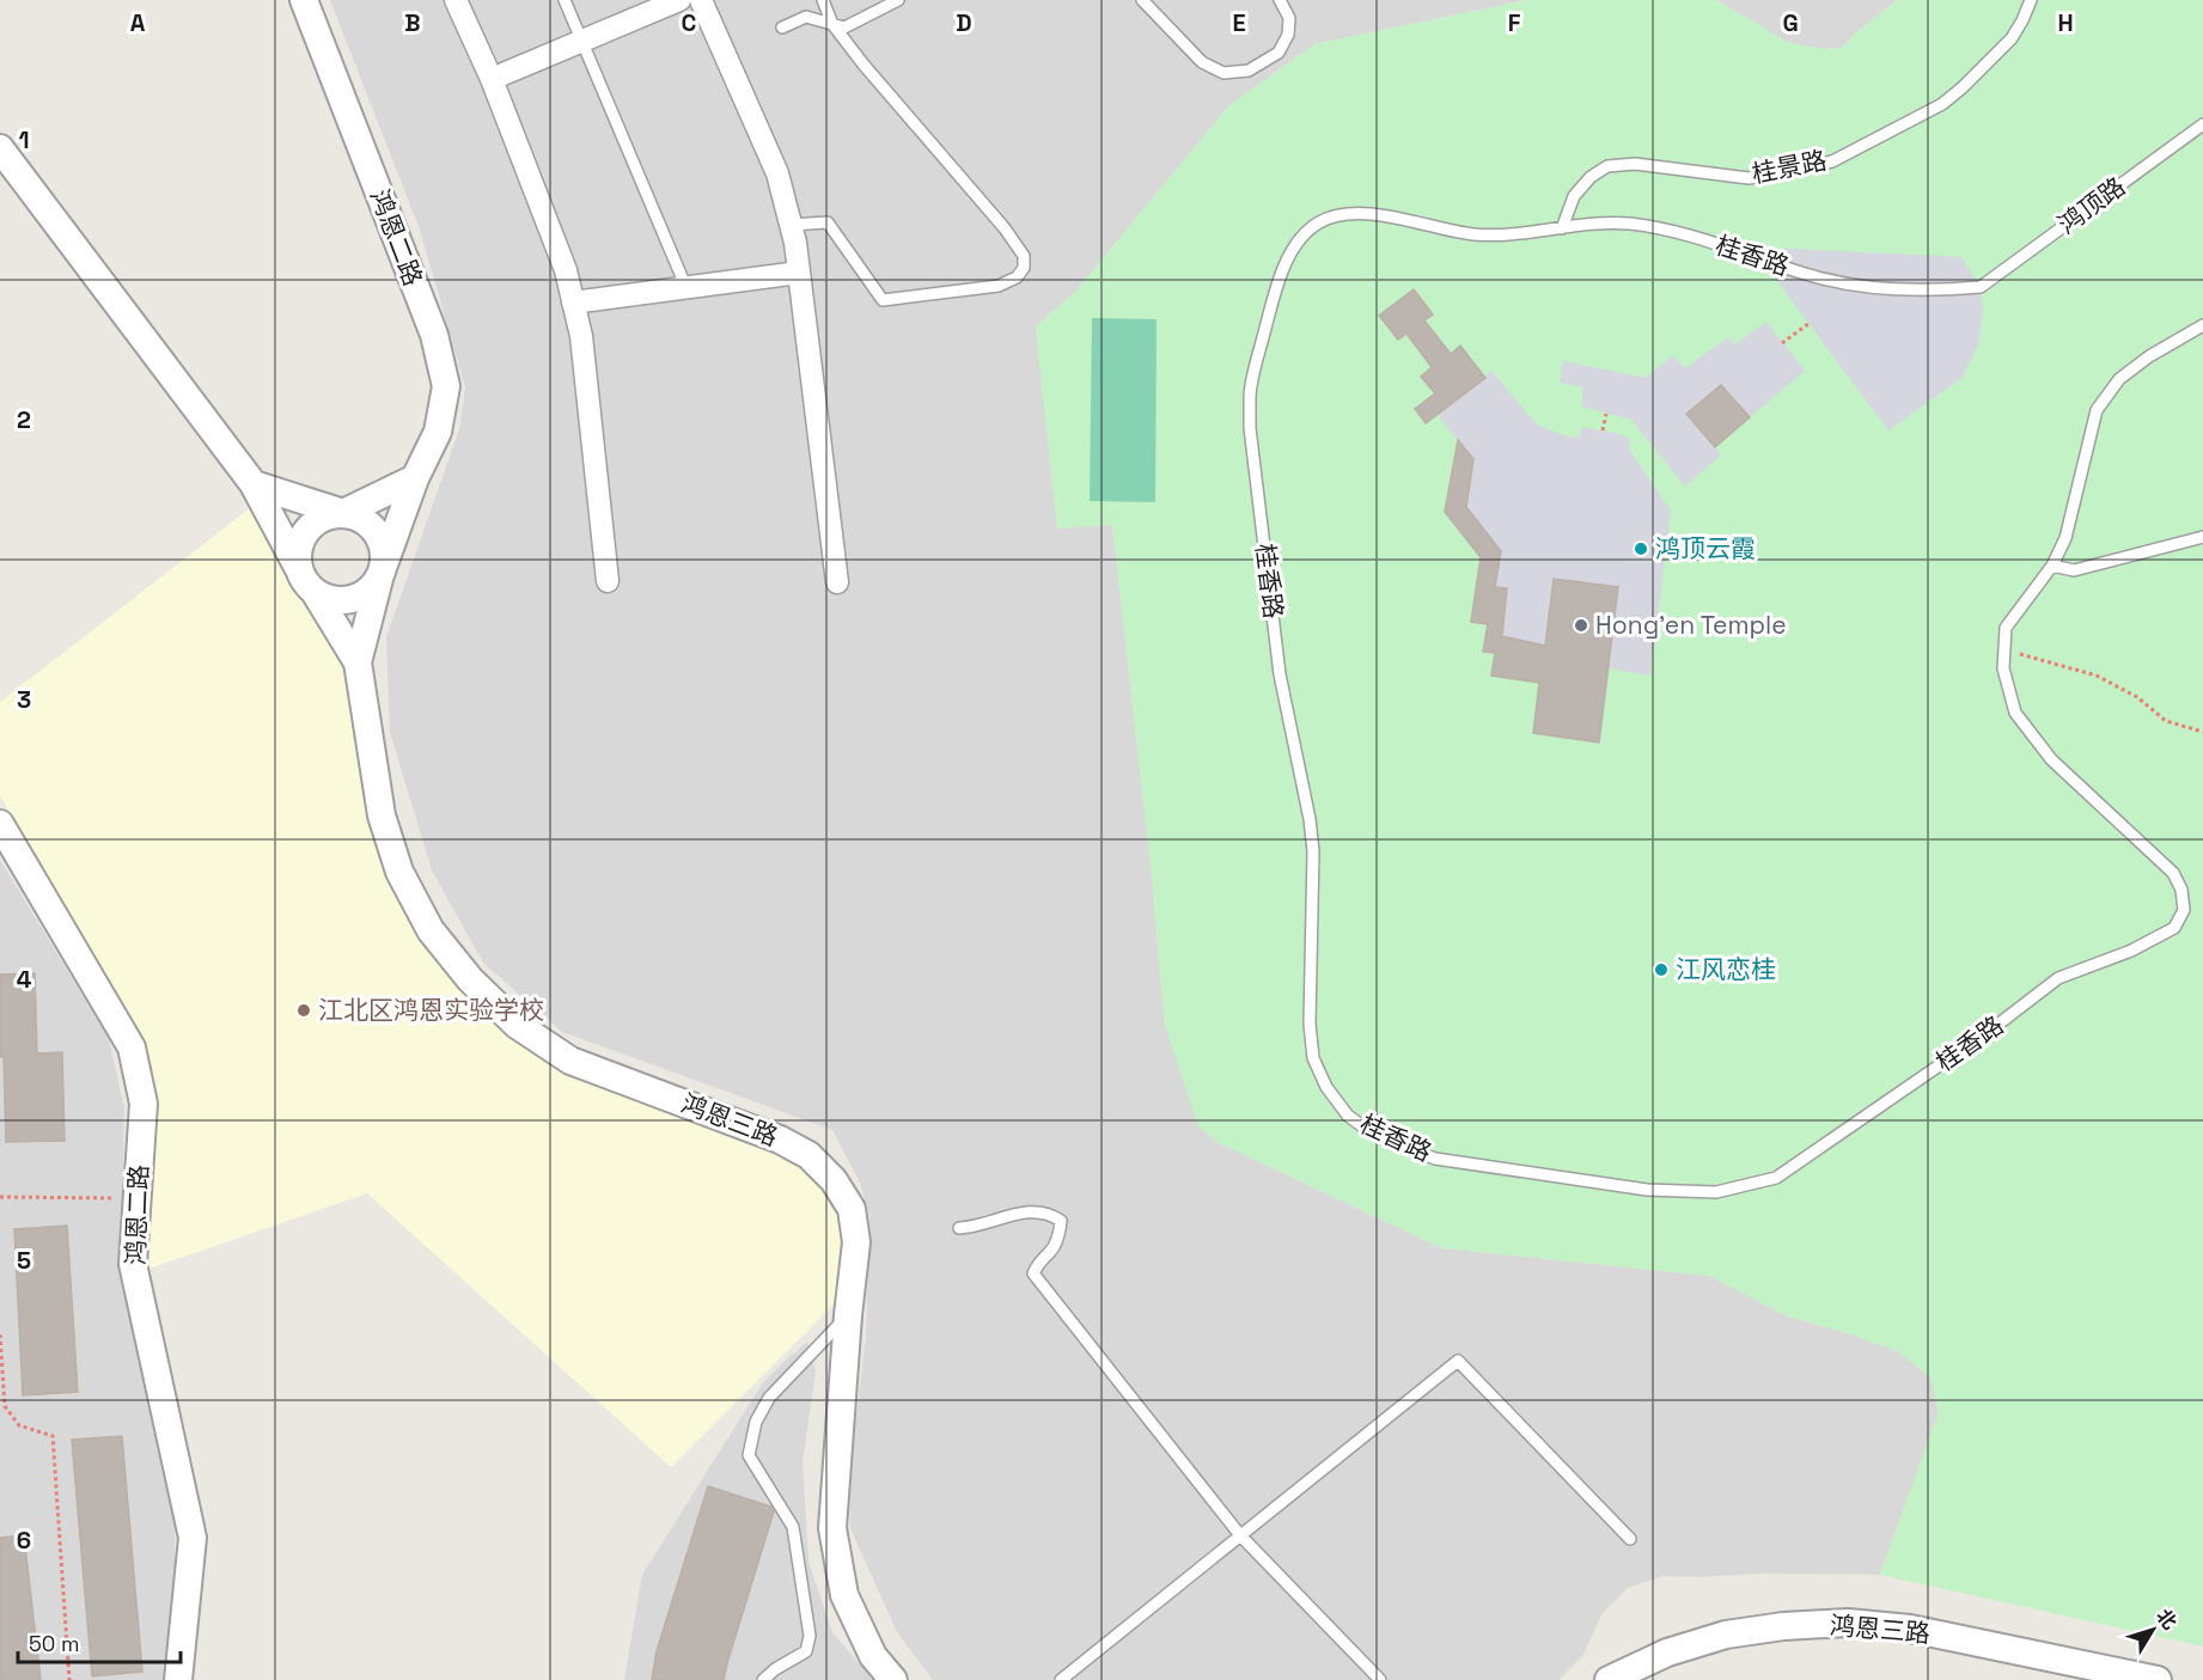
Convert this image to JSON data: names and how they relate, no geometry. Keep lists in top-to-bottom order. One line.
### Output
{"streets":{"street":["鸿恩二路","鸿恩三路"],"lane":["桂景路","鸿顶路","桂香路"]},"crossings":[["桂景路","桂香路"],["鸿顶路","桂香路"],["鸿恩二路","鸿恩三路"]],"places":["鸿顶云霞","Hong'en Temple","江风恋桂","江北区鸿恩实验学校"],"scale_bar":"50 m","north":"top right","grid":{"columns":["A","B","C","D","E","F","G","H"],"rows":["1","2","3","4","5","6"]}}
